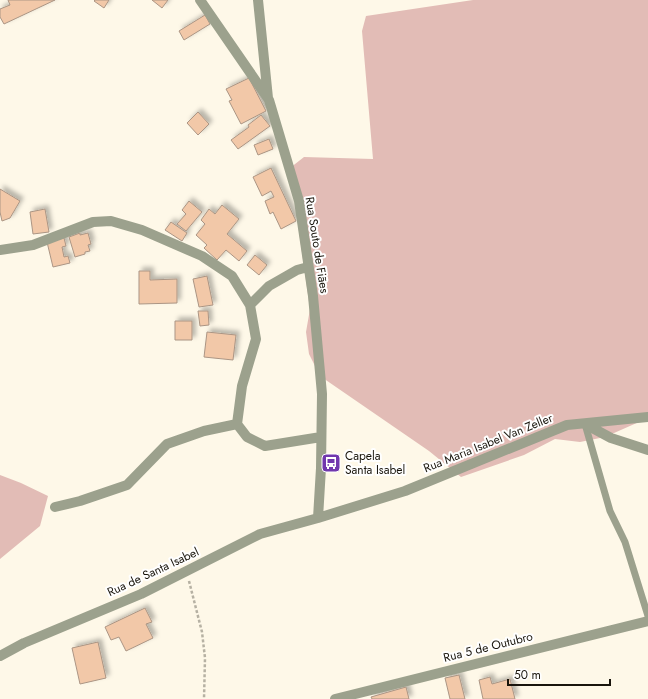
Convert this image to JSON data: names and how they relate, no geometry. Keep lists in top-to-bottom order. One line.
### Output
{"streets":{"street":["Rua Souto de Fiães","Rua Maria Isabel Van Zeller","Rua de Santa Isabel","Rua 5 de Outubro"]},"crossings":[["Rua Souto de Fiães","Rua Maria Isabel Van Zeller"],["Rua Souto de Fiães","Rua de Santa Isabel"],["Rua Maria Isabel Van Zeller","Rua de Santa Isabel"]],"places":{"bus stop":["Capela Santa Isabel"]},"scale_bar":"50 m"}
